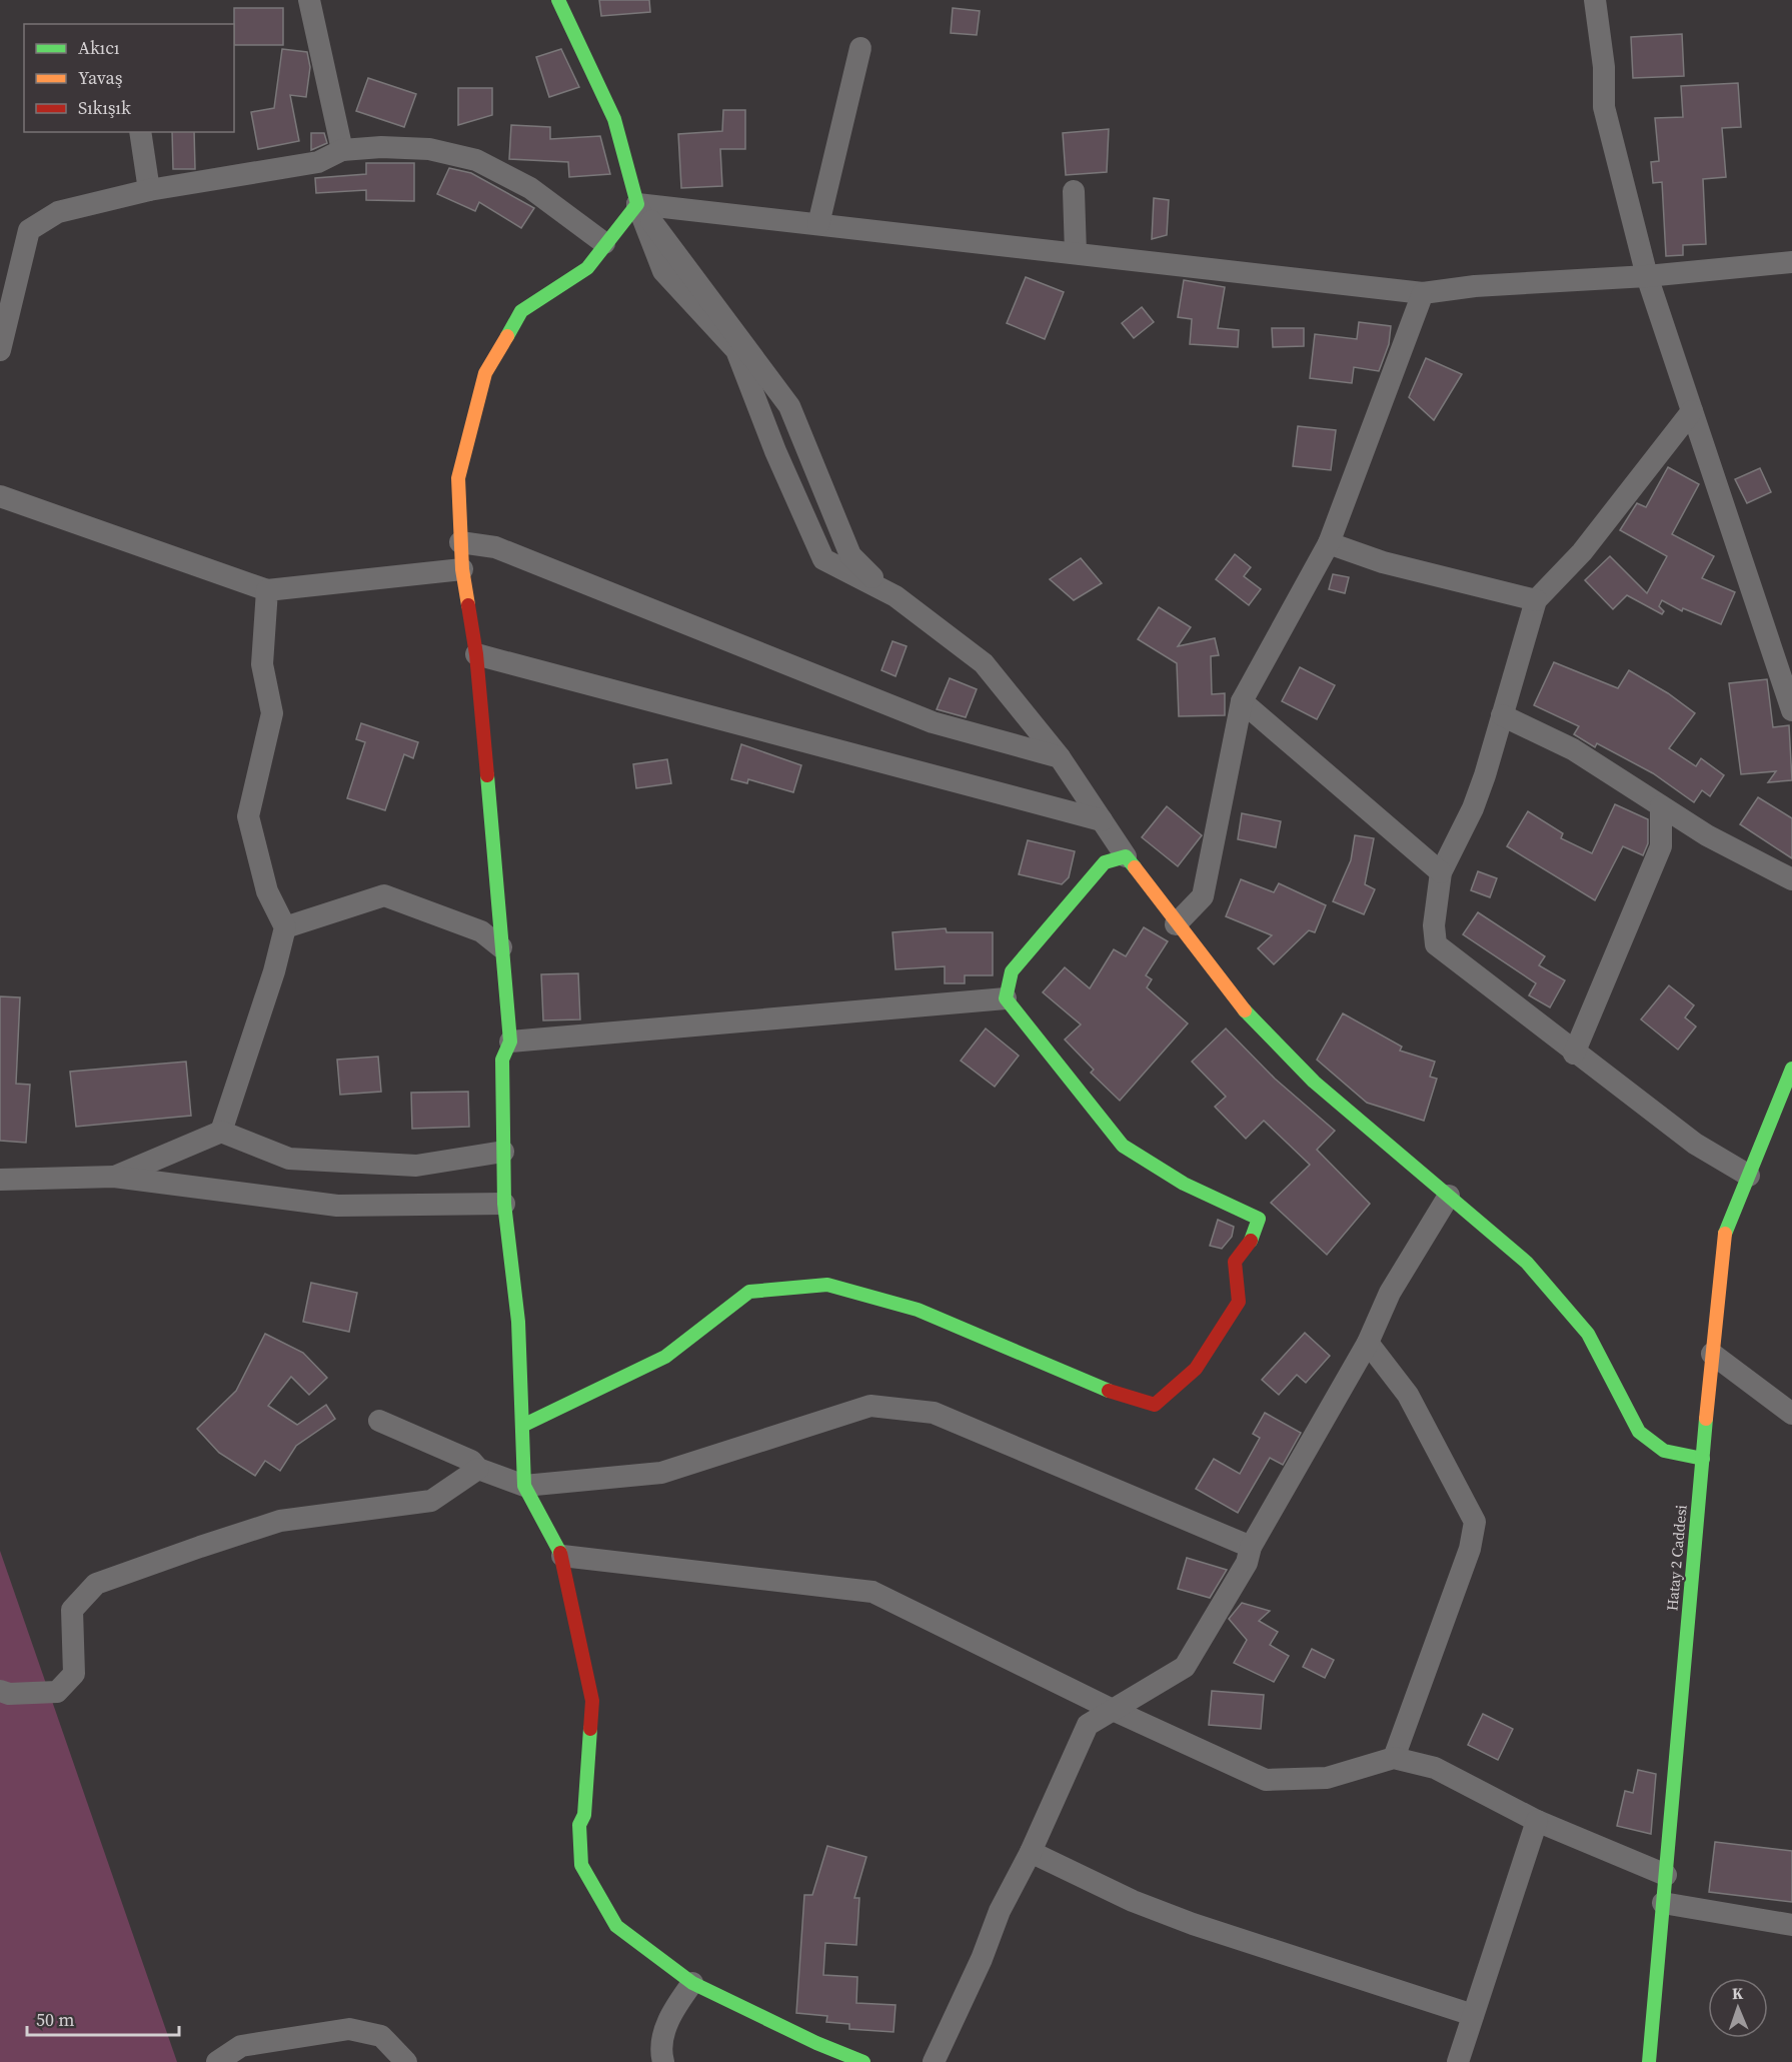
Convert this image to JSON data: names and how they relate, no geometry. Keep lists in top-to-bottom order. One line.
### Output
{"streets":{"street":["Hatay 2 Caddesi"]},"legend":["Akıcı","Yavaş","Sıkışık"],"scale_bar":"50 m","north":"top"}
